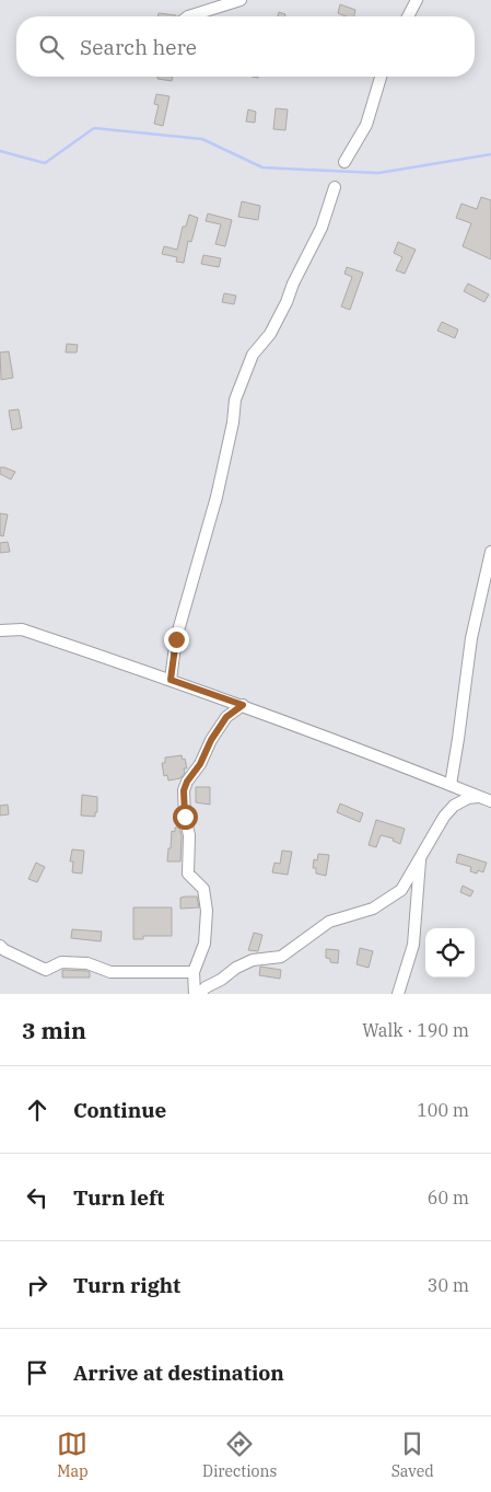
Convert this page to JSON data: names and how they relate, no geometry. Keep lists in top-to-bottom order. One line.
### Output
{"page":{"search":"Search here","heading":["3 min","Walk · 190 m"],"list":[["Continue","100 m"],["Turn left","60 m"],["Turn right","30 m"],"Arrive at destination"],"nav":["Map","Directions","Saved"]}}
